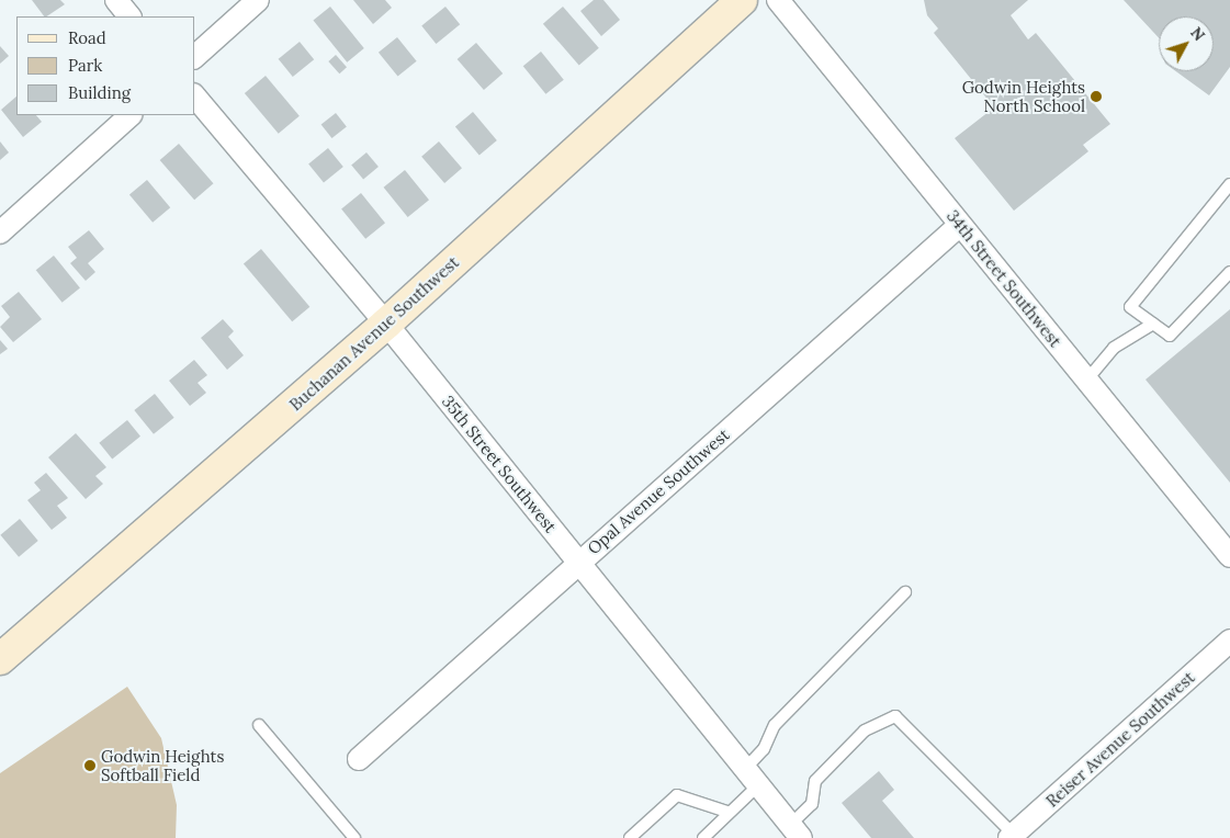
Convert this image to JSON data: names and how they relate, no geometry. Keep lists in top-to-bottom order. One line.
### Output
{"streets":{"street":["34th Street Southwest","Buchanan Avenue Southwest","35th Street Southwest","Opal Avenue Southwest","Reiser Avenue Southwest"]},"crossings":[["34th Street Southwest","Opal Avenue Southwest"],["Buchanan Avenue Southwest","35th Street Southwest"],["35th Street Southwest","Opal Avenue Southwest"]],"places":["Godwin Heights North School","Godwin Heights Softball Field"],"legend":["Road","Park","Building"],"north":"top right"}
